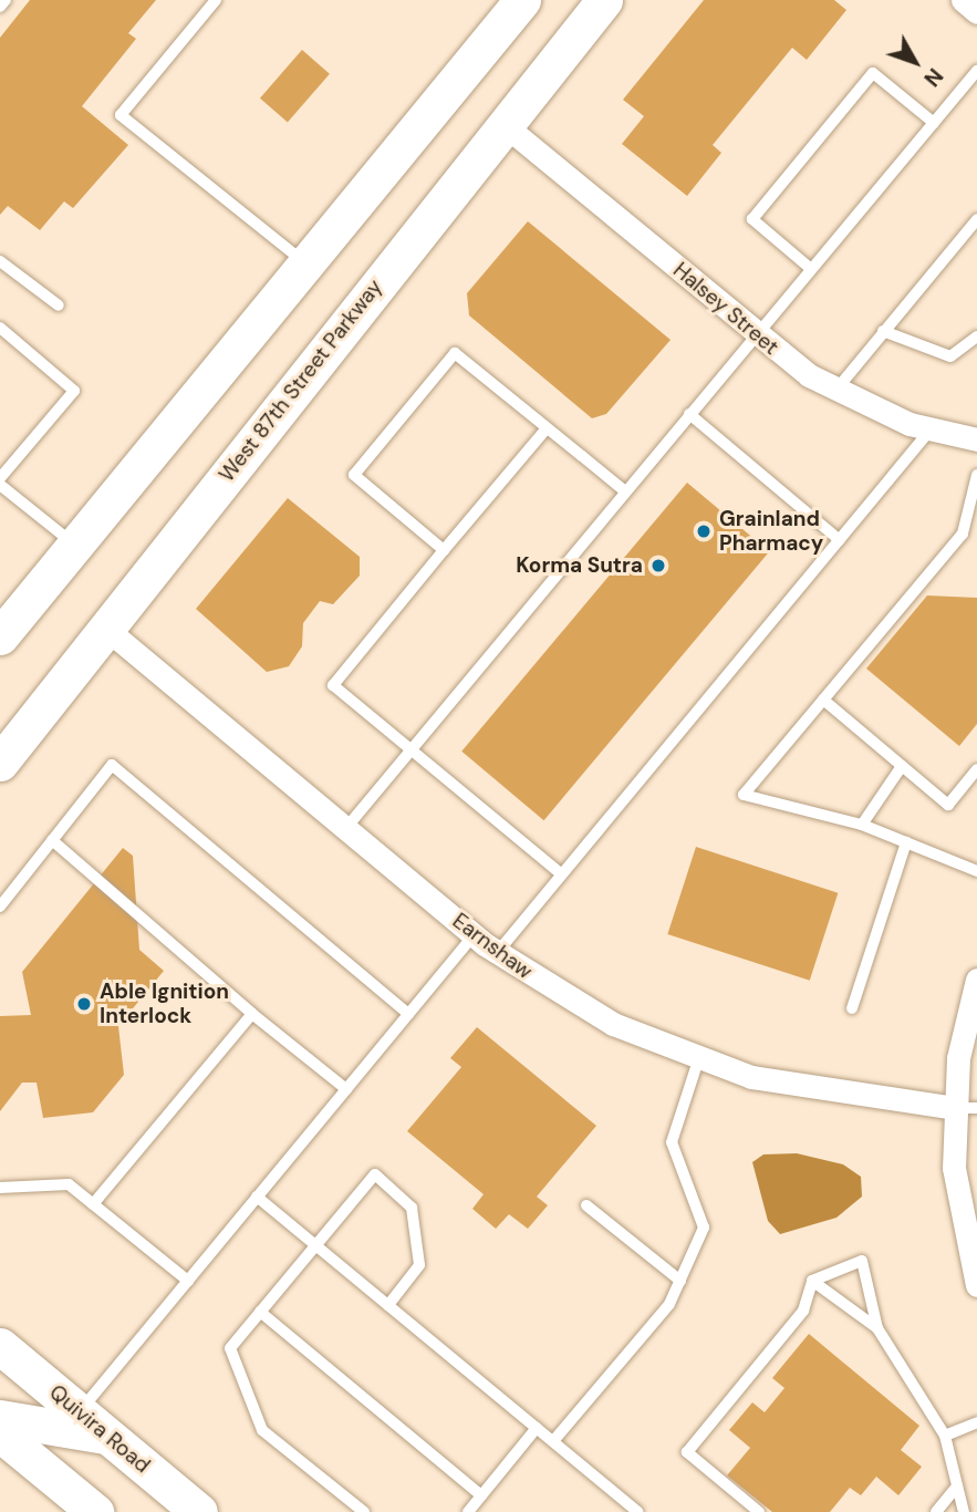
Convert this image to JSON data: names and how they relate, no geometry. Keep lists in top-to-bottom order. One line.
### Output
{"streets":{"main road":["West 87th Street Parkway","Quivira Road"],"street":["Halsey Street","Earnshaw"]},"crossings":[["Halsey Street","West 87th Street Parkway"],["West 87th Street Parkway","Earnshaw"]],"places":["Grainland Pharmacy","Korma Sutra","Able Ignition Interlock"],"north":"bottom right"}
